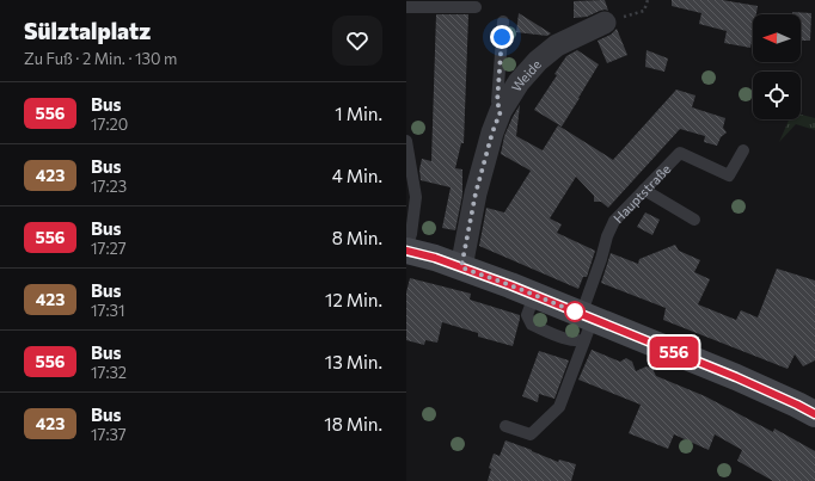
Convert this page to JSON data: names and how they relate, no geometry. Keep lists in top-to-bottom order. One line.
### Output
{"streets":{"street":["Weide"],"lane":["Hauptstraße"]},"lines":["bus line 556"],"north":"left","page":{"heading":["Sülztalplatz","Zu Fuß · 2 Min. · 130 m"],"on_map":"556","list":[{"mark":"556","name":"Bus","note":"17:20","value":"1 Min."},{"mark":"423","name":"Bus","note":"17:23","value":"4 Min."},{"mark":"556","name":"Bus","note":"17:27","value":"8 Min."},{"mark":"423","name":"Bus","note":"17:31","value":"12 Min."},{"mark":"556","name":"Bus","note":"17:32","value":"13 Min."},{"mark":"423","name":"Bus","note":"17:37","value":"18 Min."}]}}
